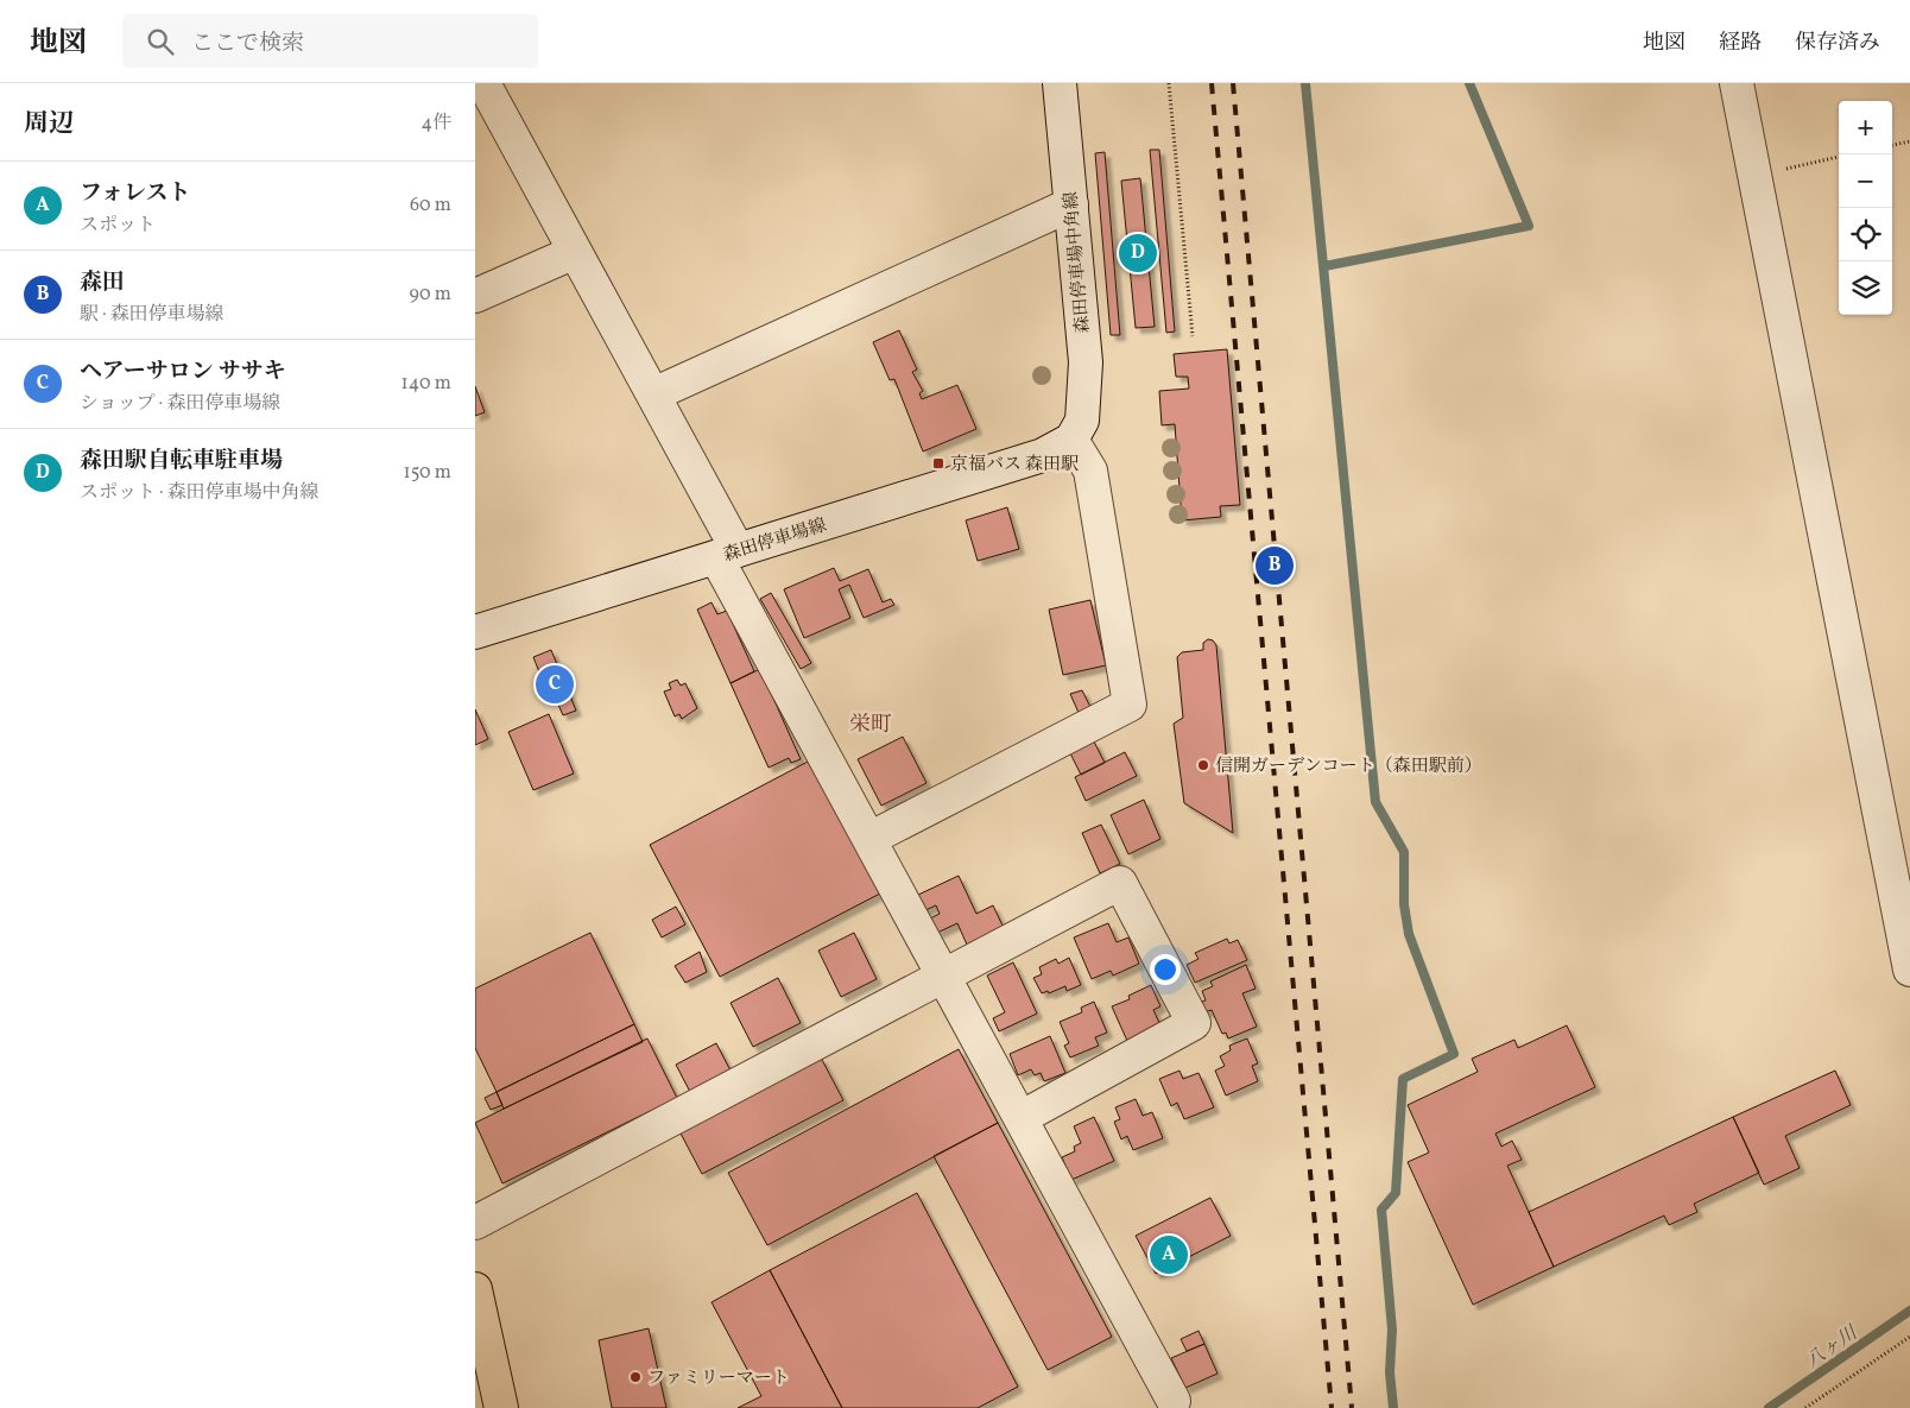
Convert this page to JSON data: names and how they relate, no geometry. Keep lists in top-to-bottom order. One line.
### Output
{"streets":{"street":["森田停車場中角線","森田停車場線"]},"crossings":[["森田停車場中角線","森田停車場線"]],"districts":["栄町"],"water":["八ヶ川"],"places":{"transit":["京福バス 森田駅"],"other":["信開ガーデンコート（森田駅前）","ファミリーマート"]},"page":{"header":"地図","search":"ここで検索","nav":["地図","経路","保存済み"],"heading":["周辺","4件"],"map_buttons":["+","−"],"list":[{"mark":"A","name":"フォレスト","note":"スポット","value":"60 m"},{"mark":"B","name":"森田","note":"駅 · 森田停車場線","value":"90 m"},{"mark":"C","name":"ヘアーサロン ササキ","note":"ショップ · 森田停車場線","value":"140 m"},{"mark":"D","name":"森田駅自転車駐車場","note":"スポット · 森田停車場中角線","value":"150 m"}],"pins":["D","B","C","A"]}}
